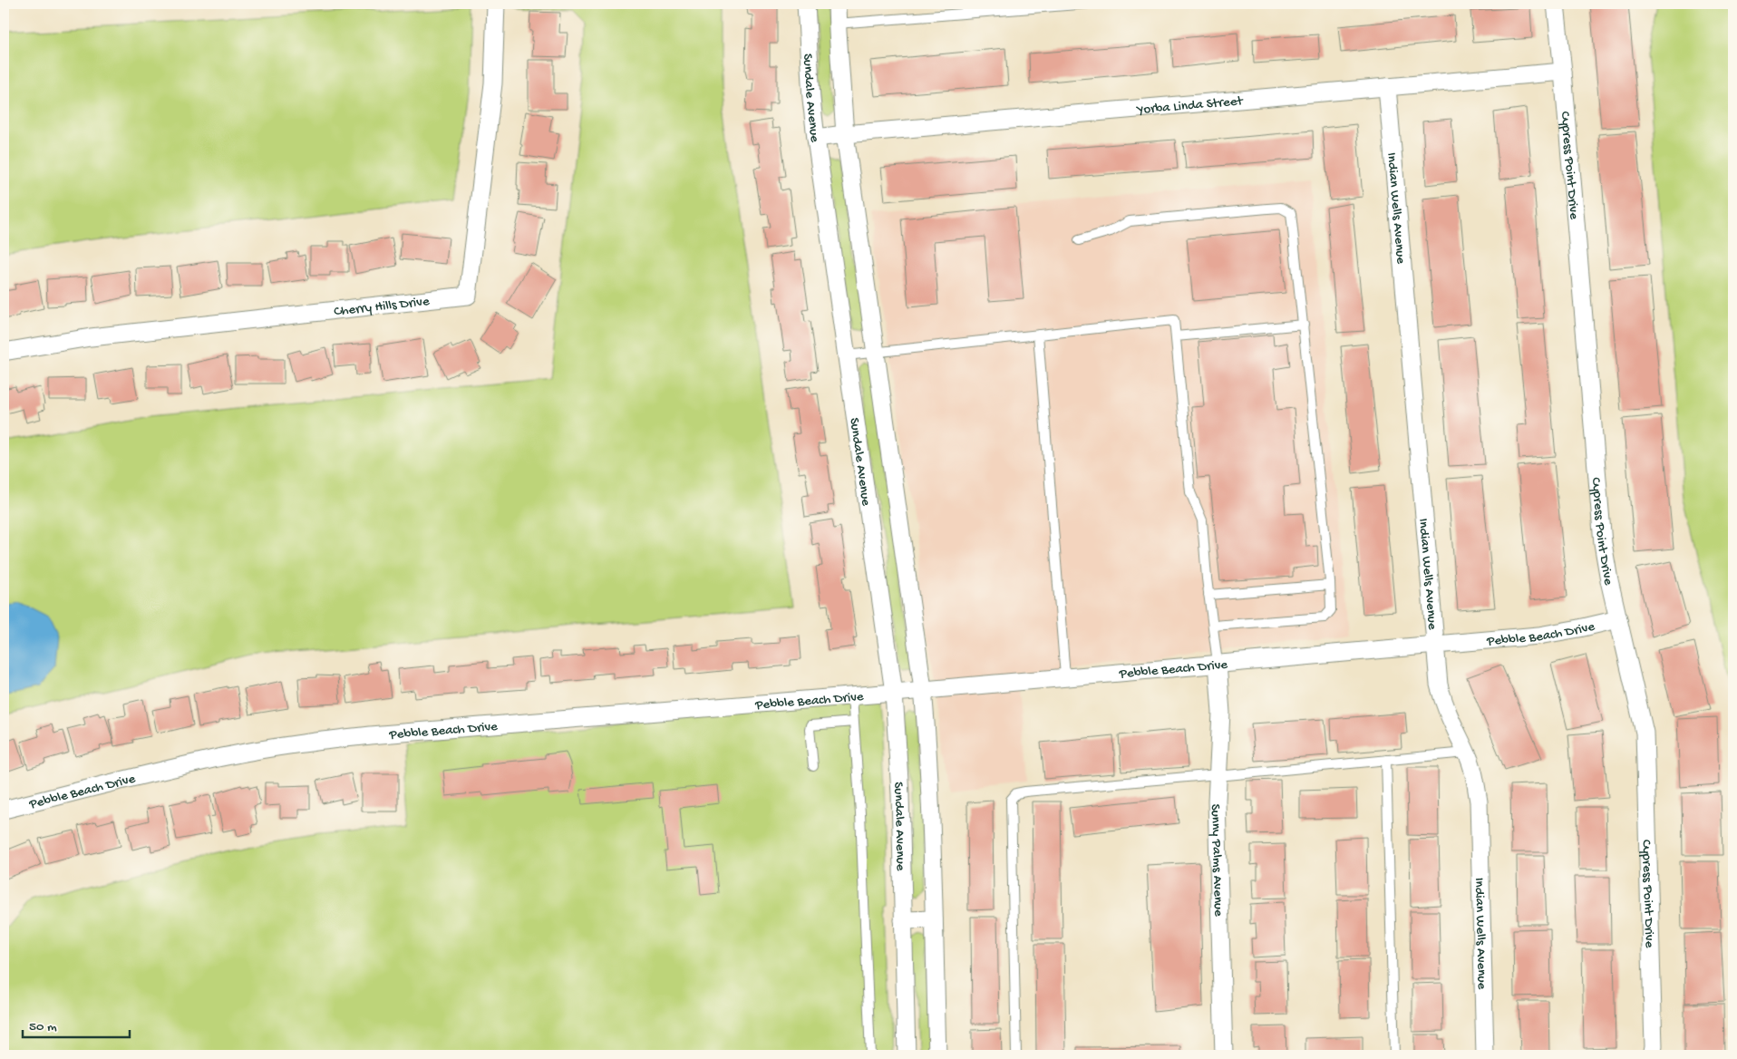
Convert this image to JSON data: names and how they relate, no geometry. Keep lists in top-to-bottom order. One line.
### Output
{"streets":{"street":["Sundale Avenue","Yorba Linda Street","Cypress Point Drive","Indian Wells Avenue","Cherry Hills Drive","Pebble Beach Drive","Sunny Palms Avenue"]},"crossings":[["Sundale Avenue","Yorba Linda Street"],["Sundale Avenue","Pebble Beach Drive"],["Yorba Linda Street","Cypress Point Drive"],["Yorba Linda Street","Indian Wells Avenue"],["Cypress Point Drive","Pebble Beach Drive"],["Indian Wells Avenue","Pebble Beach Drive"],["Pebble Beach Drive","Sunny Palms Avenue"]],"scale_bar":"50 m"}
